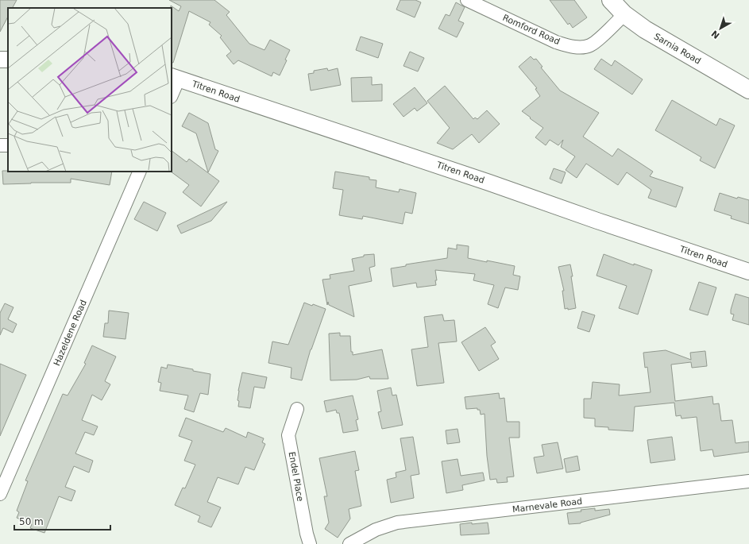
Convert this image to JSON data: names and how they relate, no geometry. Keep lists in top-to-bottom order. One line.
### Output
{"streets":{"main road":["Sarnia Road"],"street":["Romford Road","Titren Road","Hazeldene Road","Endel Place","Marnevale Road"]},"crossings":[["Romford Road","Sarnia Road"]],"scale_bar":"50 m","north":"bottom left"}
